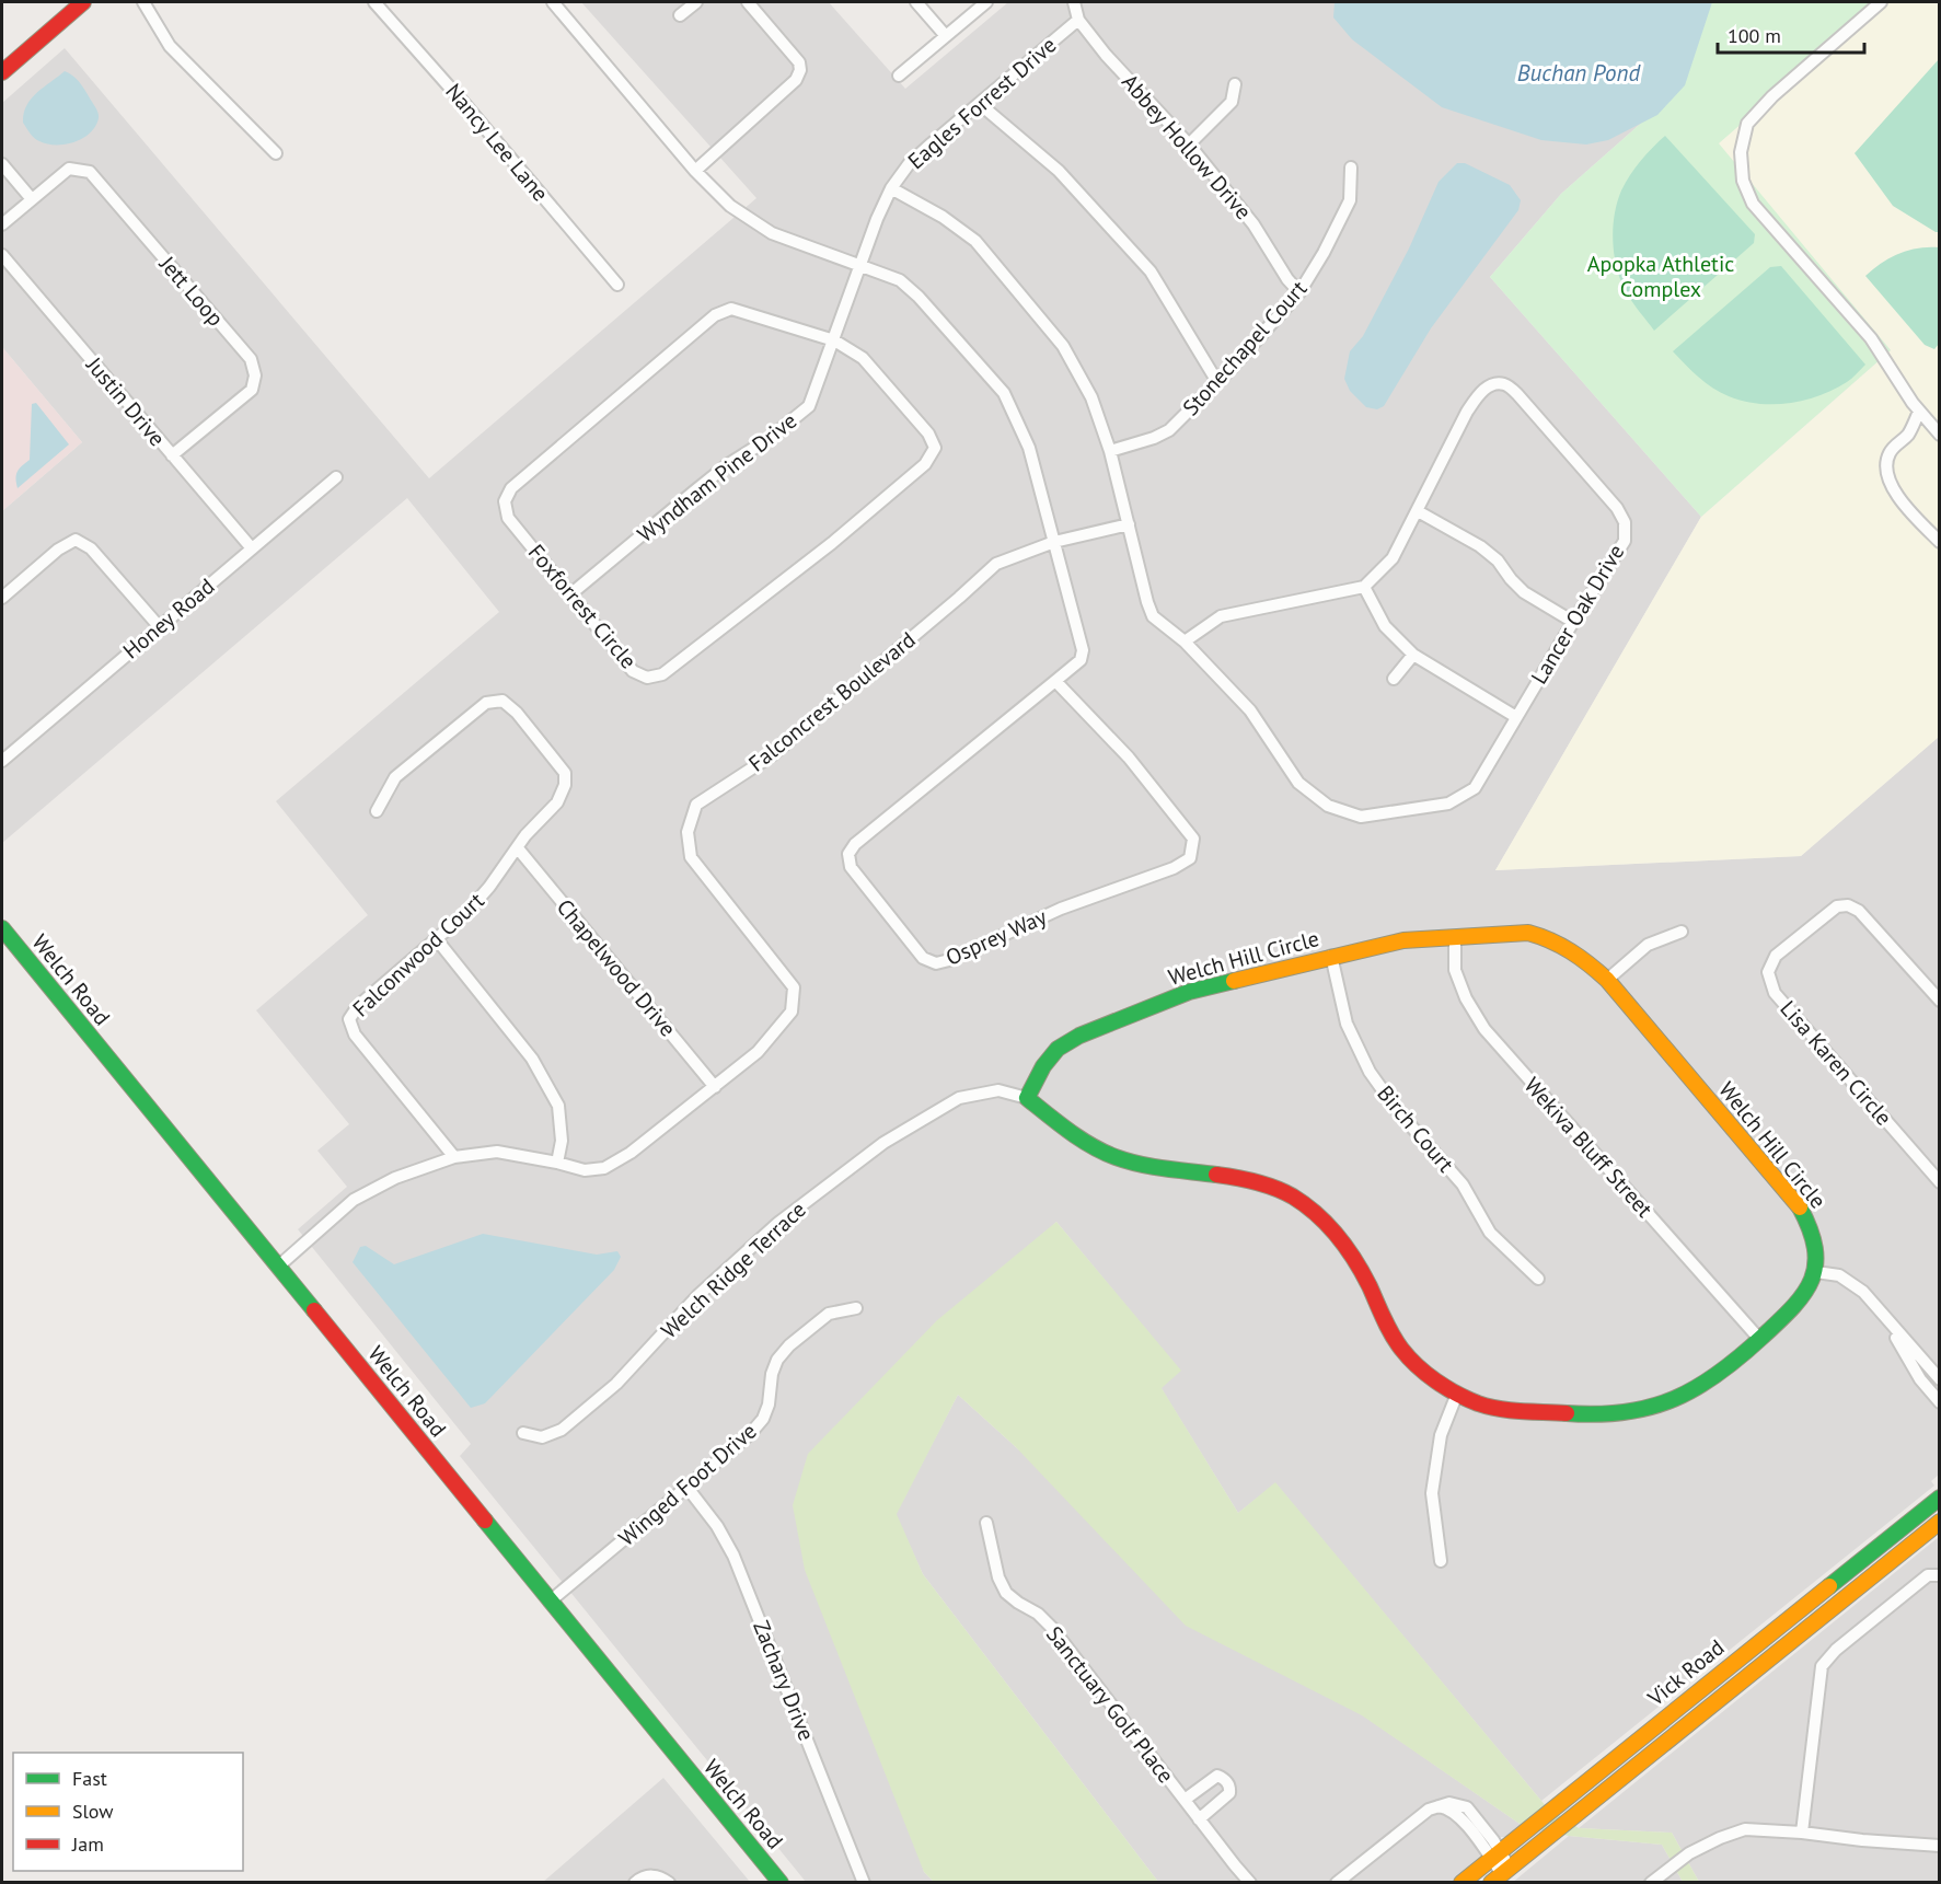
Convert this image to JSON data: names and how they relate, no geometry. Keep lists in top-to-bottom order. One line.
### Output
{"streets":{"street":["Eagles Forrest Drive","Nancy Lee Lane","Abbey Hollow Drive","Jett Loop","Stonechapel Court","Justin Drive","Wyndham Pine Drive","Foxforrest Circle","Lancer Oak Drive","Honey Road","Falconcrest Boulevard","Osprey Way","Falconwood Court","Welch Hill Circle","Chapelwood Drive","Welch Road","Lisa Karen Circle","Birch Court","Wekiva Bluff Street","Welch Ridge Terrace","Winged Foot Drive","Vick Road","Zachary Drive","Sanctuary Golf Place"]},"crossings":[["Eagles Forrest Drive","Abbey Hollow Drive"],["Eagles Forrest Drive","Wyndham Pine Drive"],["Eagles Forrest Drive","Lancer Oak Drive"],["Eagles Forrest Drive","Osprey Way"],["Abbey Hollow Drive","Stonechapel Court"],["Jett Loop","Justin Drive"],["Stonechapel Court","Lancer Oak Drive"],["Justin Drive","Honey Road"],["Wyndham Pine Drive","Foxforrest Circle"],["Wyndham Pine Drive","Osprey Way"],["Lancer Oak Drive","Falconcrest Boulevard"],["Falconcrest Boulevard","Osprey Way"],["Falconcrest Boulevard","Falconwood Court"],["Falconcrest Boulevard","Chapelwood Drive"],["Falconcrest Boulevard","Welch Road"],["Falconwood Court","Chapelwood Drive"],["Welch Hill Circle","Birch Court"],["Welch Hill Circle","Wekiva Bluff Street"],["Welch Hill Circle","Welch Ridge Terrace"],["Welch Road","Winged Foot Drive"],["Winged Foot Drive","Zachary Drive"]],"water":["Buchan Pond"],"parks":["Apopka Athletic Complex"],"legend":["Fast","Slow","Jam"],"scale_bar":"100 m"}
